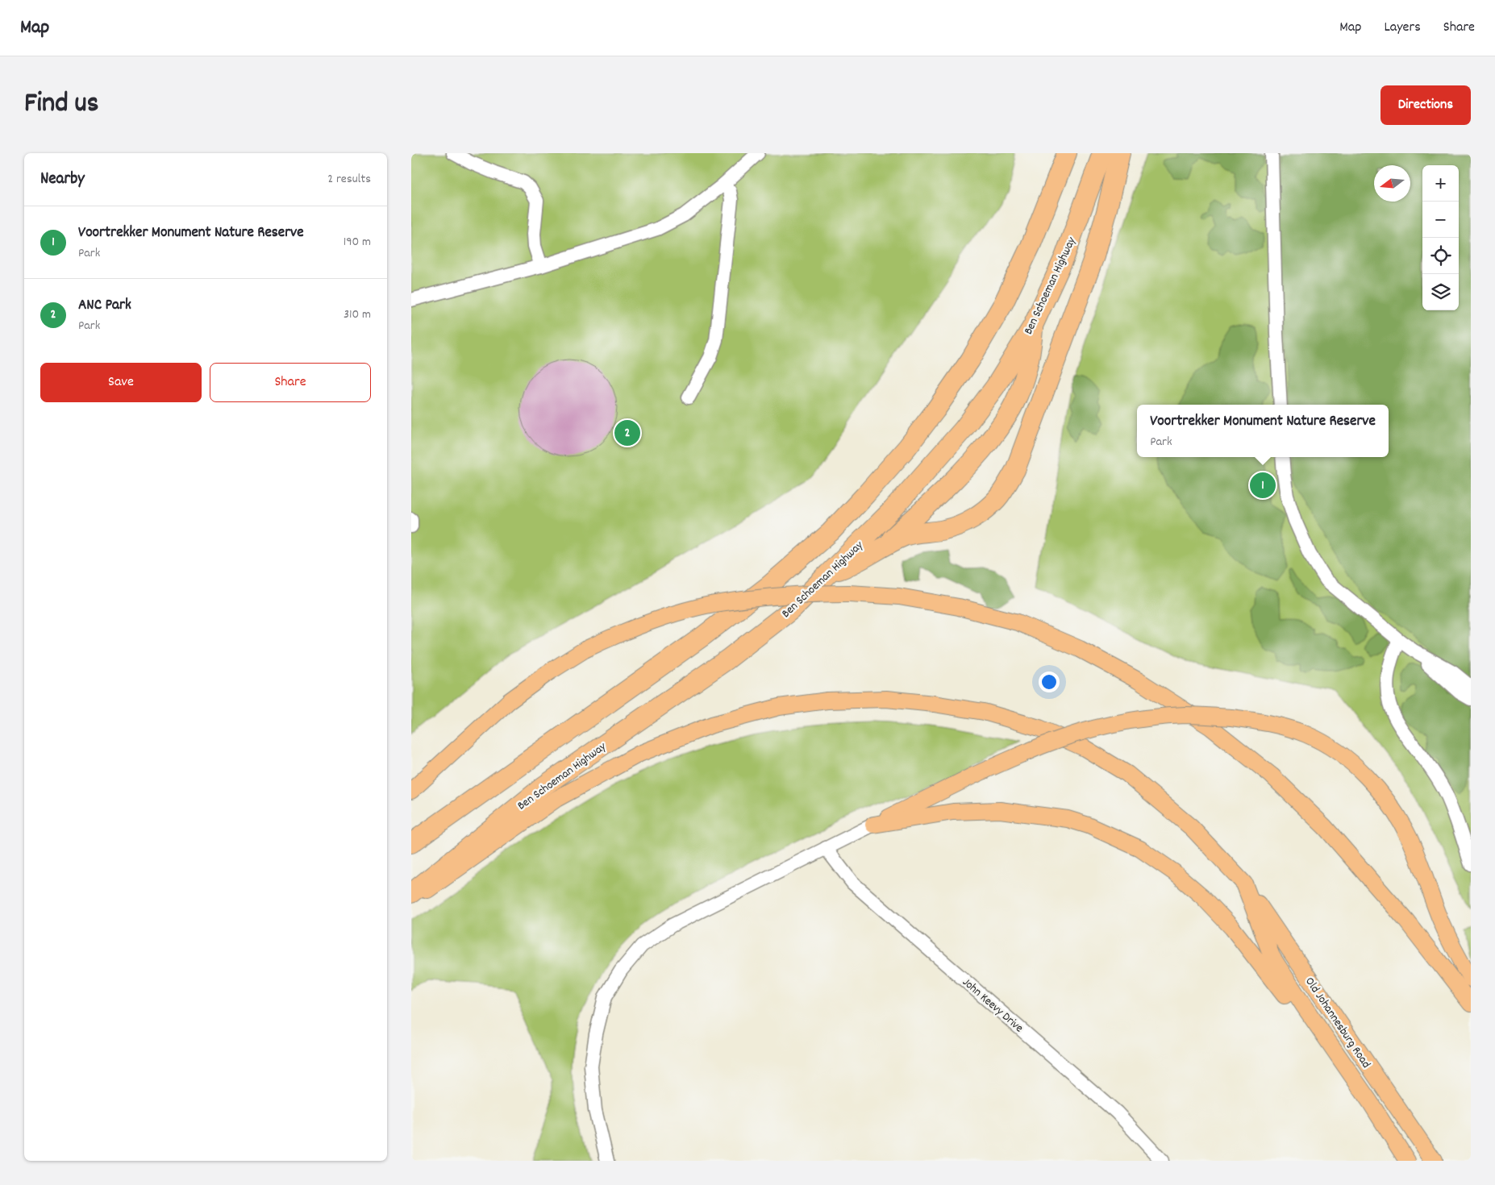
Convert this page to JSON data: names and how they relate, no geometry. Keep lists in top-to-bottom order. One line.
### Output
{"streets":{"highway":["Ben Schoeman Highway"],"main road":["Old Johannesburg Road"],"street":["John Keevy Drive"]},"north":"left","page":{"header":"Map","nav":["Map","Layers","Share"],"title":"Find us","buttons":["Directions",["Save","Share"]],"heading":["Nearby","2 results"],"map_buttons":["+","−"],"list":[{"mark":"1","name":"Voortrekker Monument Nature Reserve","note":"Park","value":"190 m"},{"mark":"2","name":"ANC Park","note":"Park","value":"310 m"}],"popup":["Voortrekker Monument Nature Reserve","Park"],"pins":["2","1"]}}
